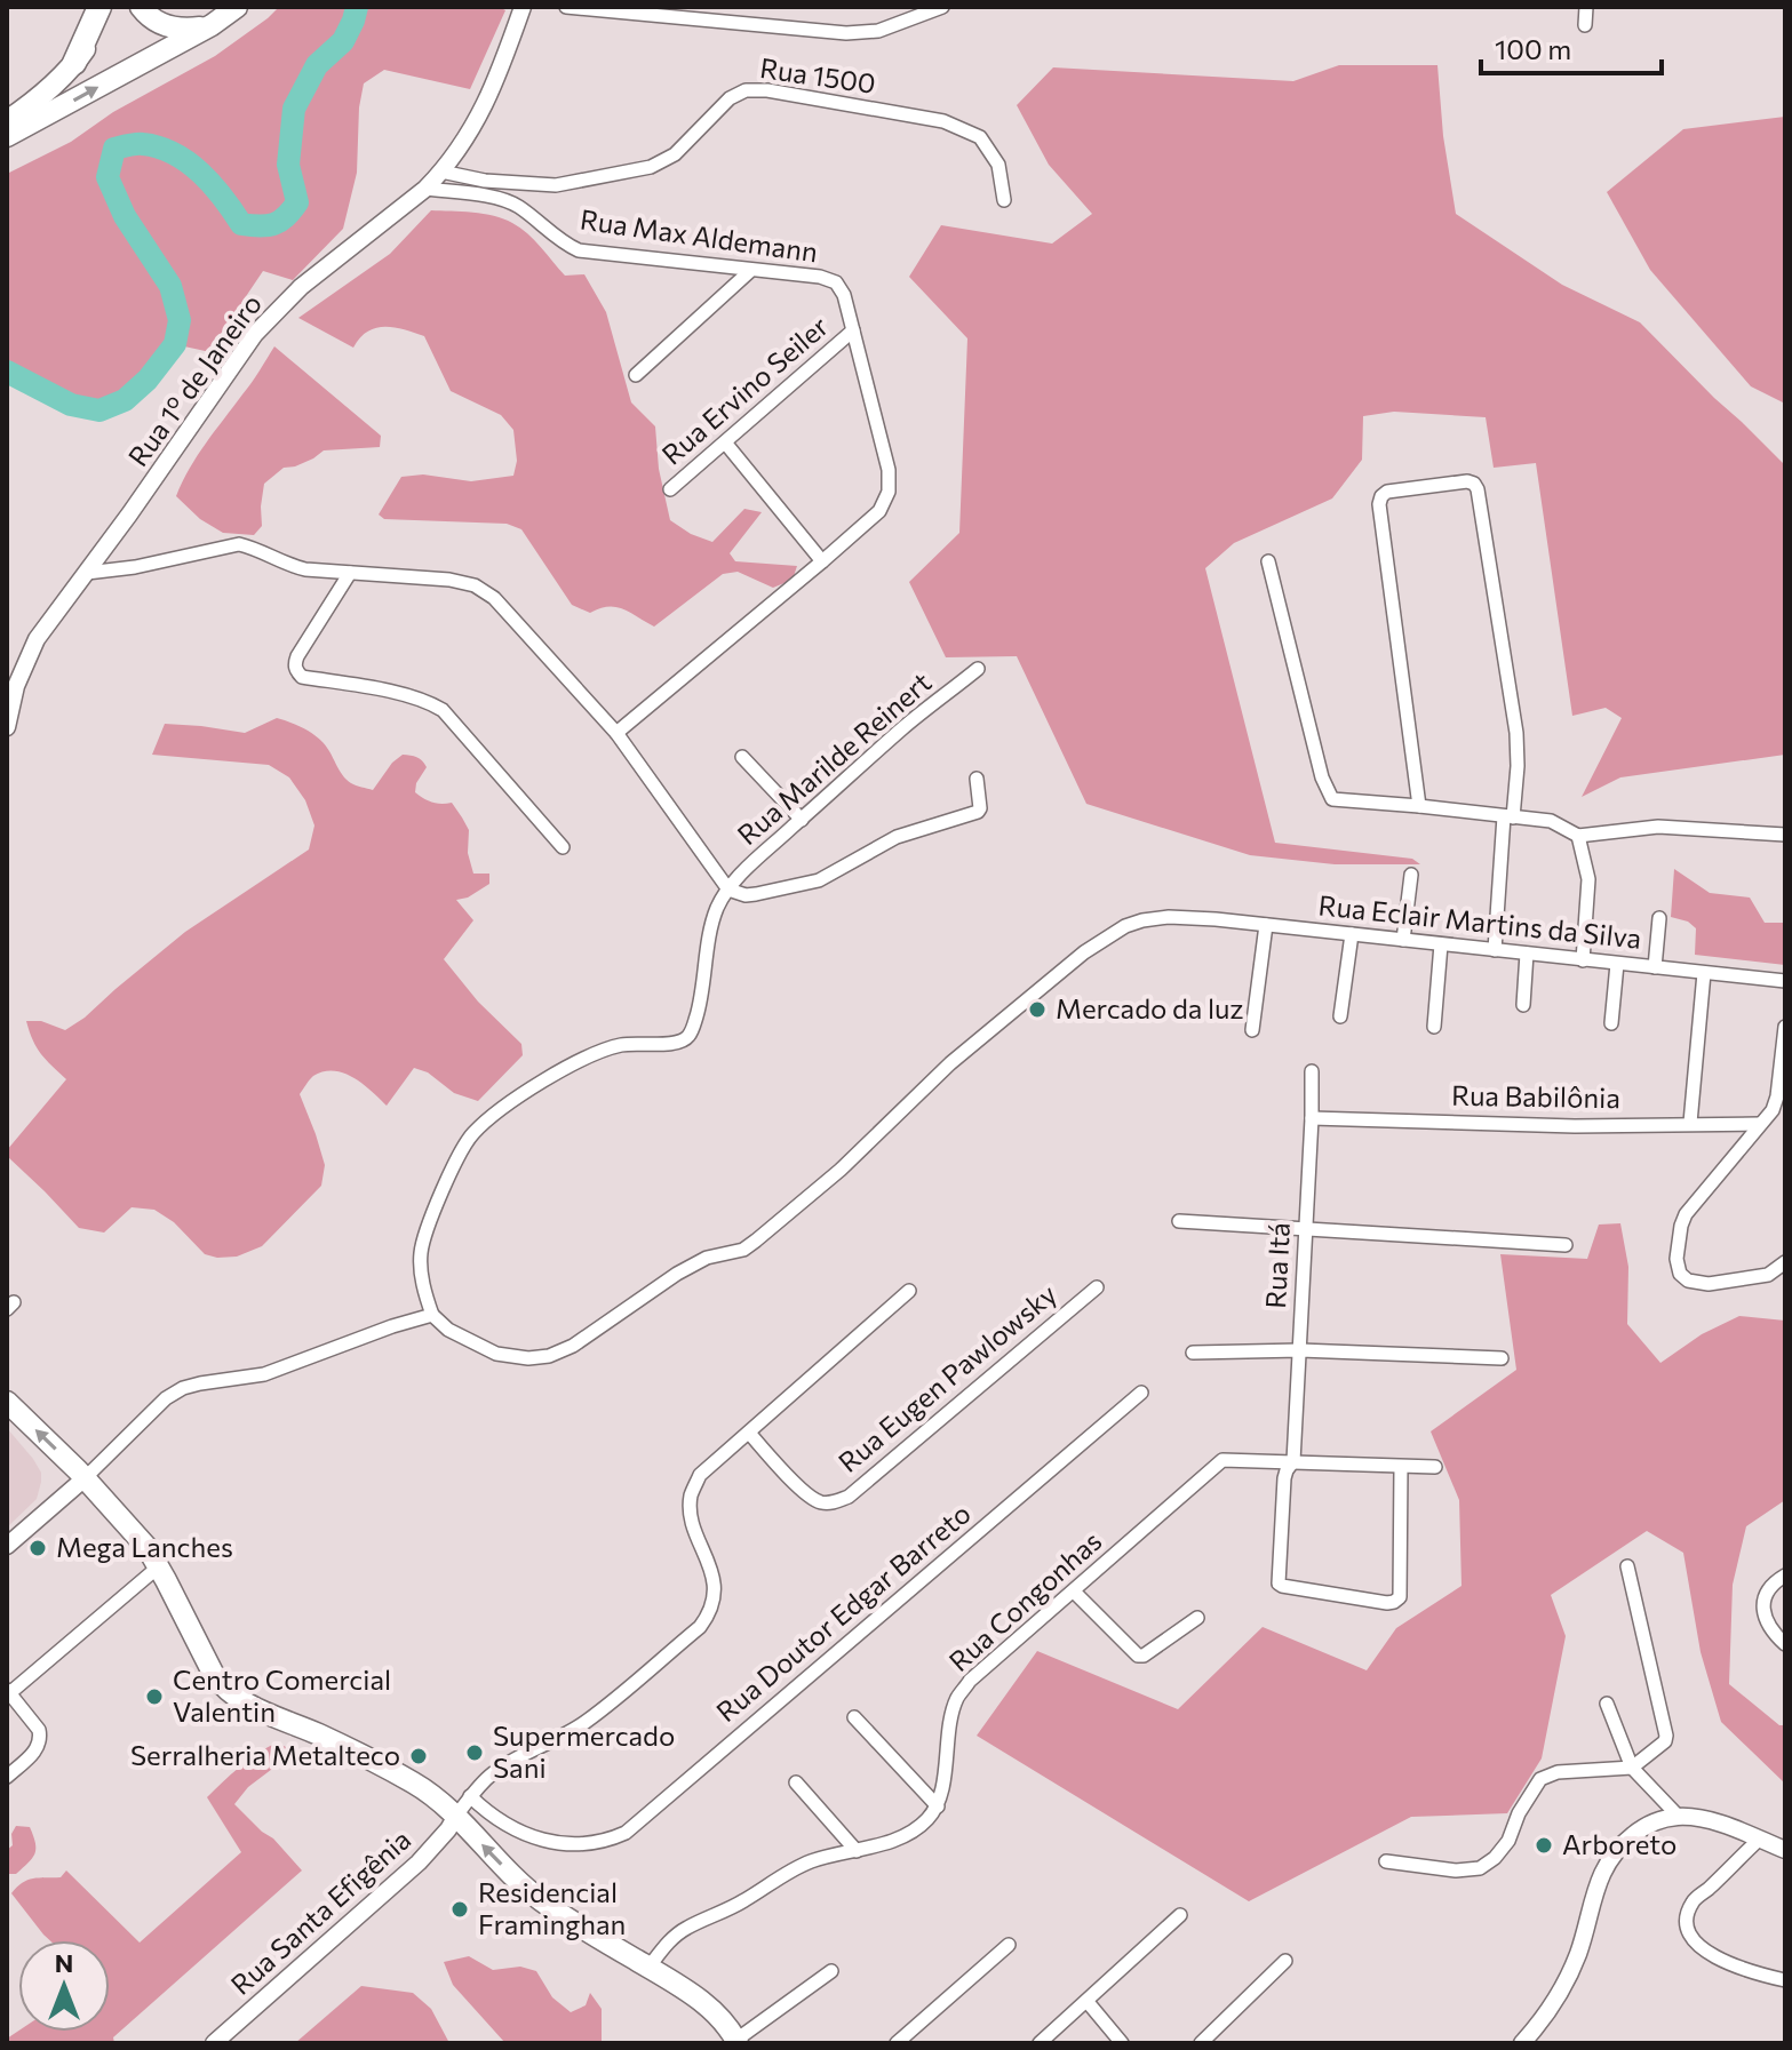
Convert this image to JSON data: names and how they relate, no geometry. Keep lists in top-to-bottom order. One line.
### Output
{"streets":{"street":["Rua 1500","Rua Max Aldemann","Rua 1º de Janeiro","Rua Ervino Seiler","Rua Marilde Reinert","Rua Eclair Martins da Silva","Rua Babilônia","Rua Itá","Rua Eugen Pawlowsky","Rua Congonhas","Rua Doutor Edgar Barreto","Rua Santa Efigênia"]},"crossings":[["Rua 1500","Rua 1º de Janeiro"],["Rua Max Aldemann","Rua 1º de Janeiro"],["Rua Max Aldemann","Rua Ervino Seiler"],["Rua Babilônia","Rua Itá"],["Rua Itá","Rua Congonhas"]],"places":["Mercado da luz","Mega Lanches","Centro Comercial Valentin","Supermercado Sani","Serralheria Metalteco","Arboreto","Residencial Framinghan"],"scale_bar":"100 m","north":"top"}
